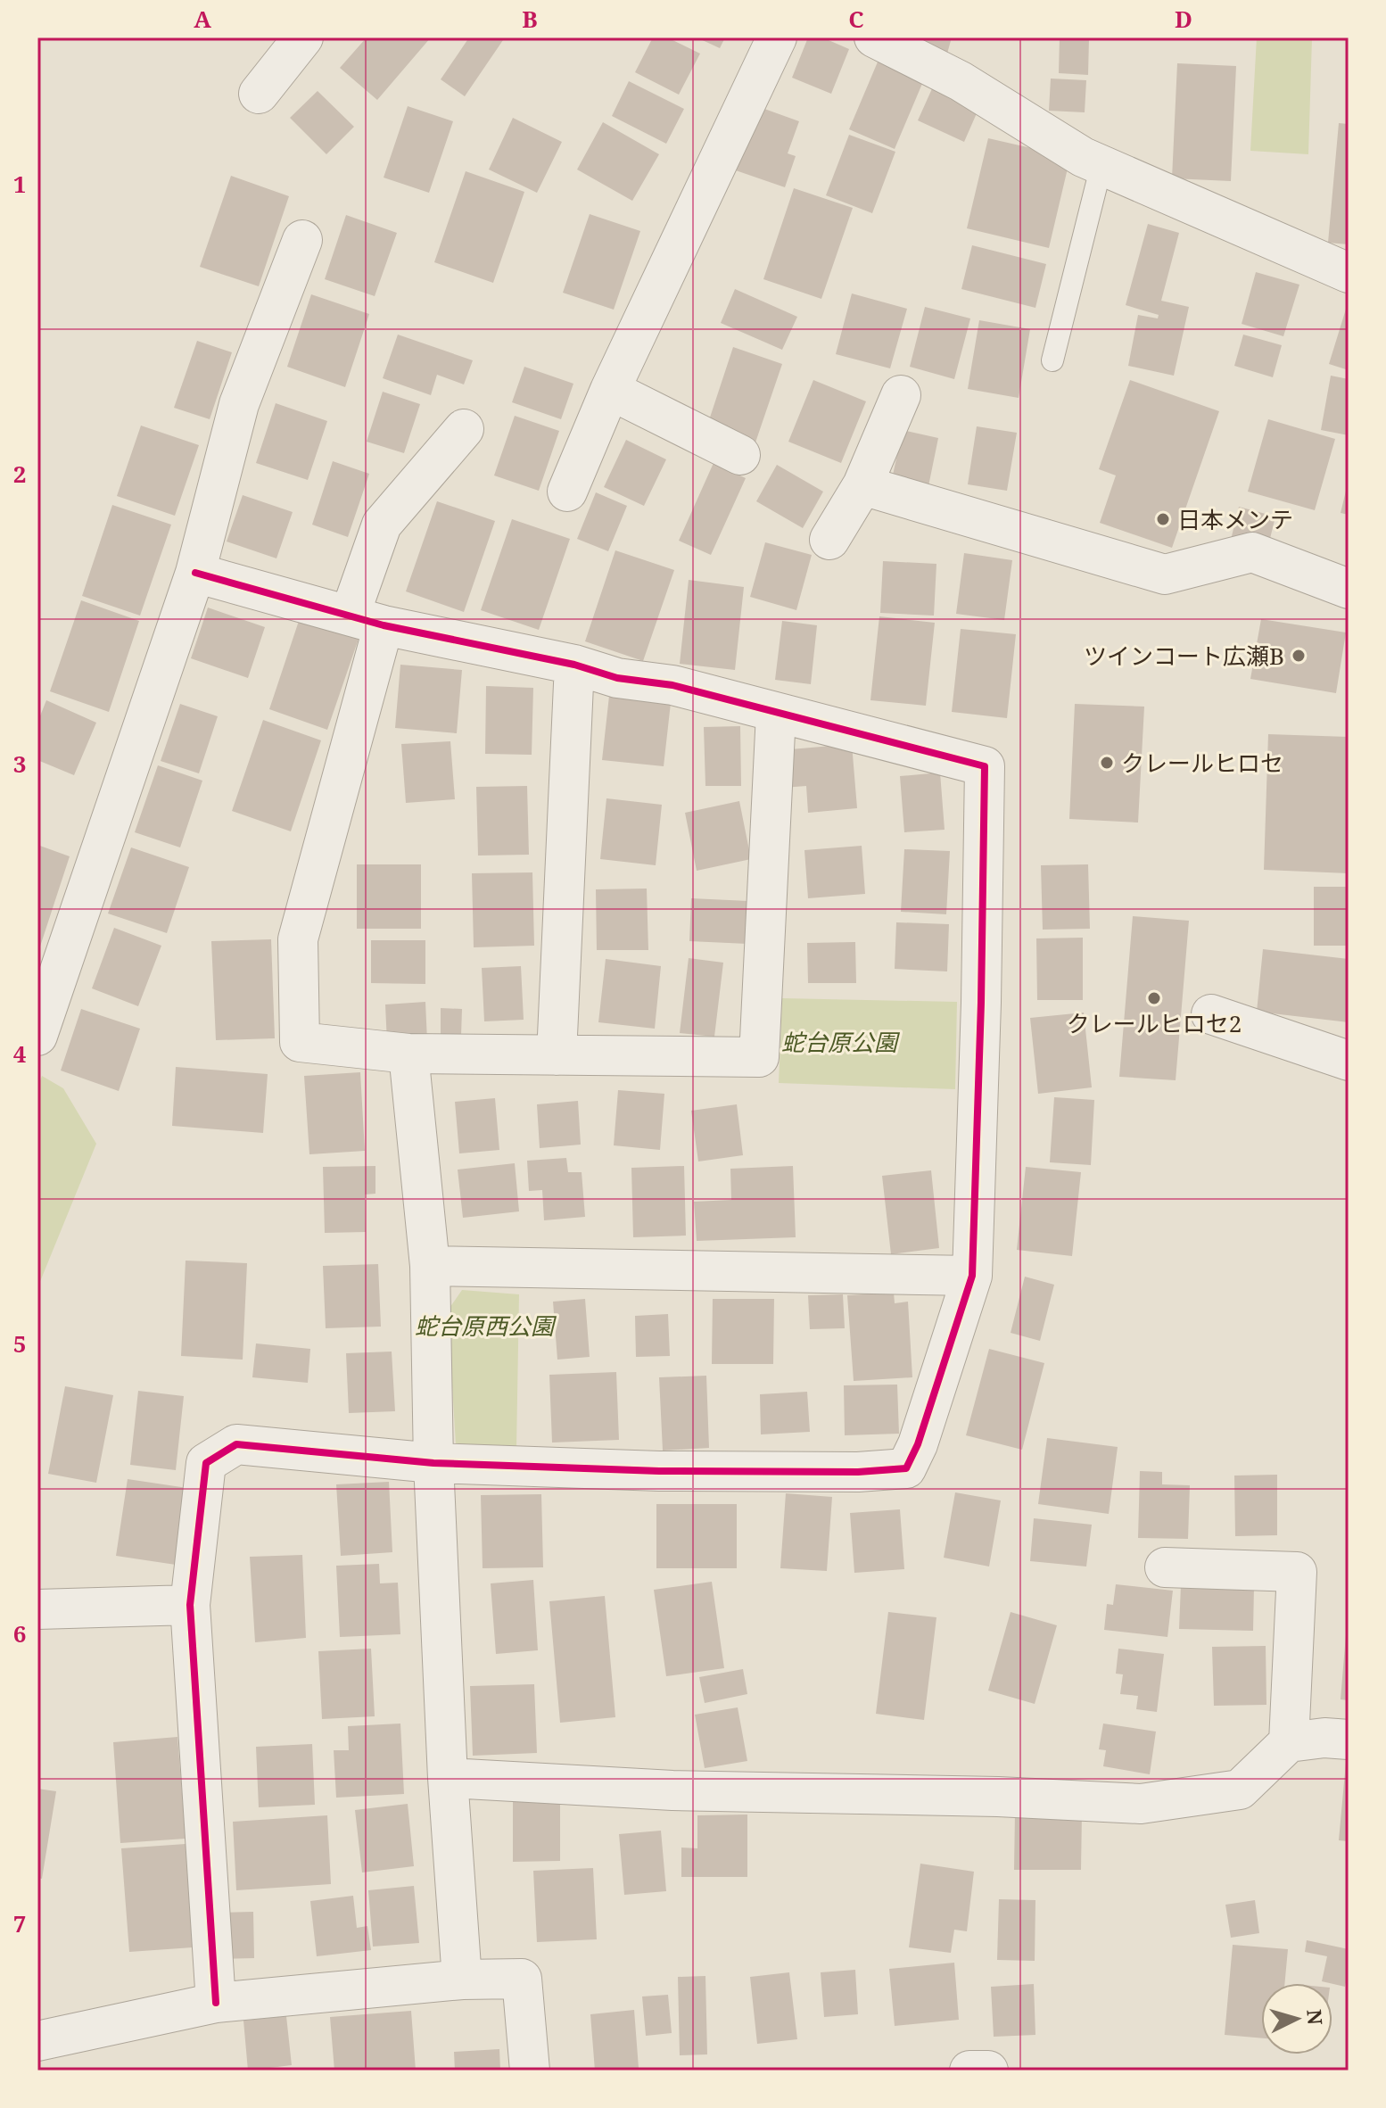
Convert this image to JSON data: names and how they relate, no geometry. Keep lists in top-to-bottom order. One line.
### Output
{"parks":["蛇台原公園","蛇台原西公園"],"places":["日本メンテ","ツインコート広瀬B","クレールヒロセ","クレールヒロセ2"],"north":"right","grid":{"columns":["A","B","C","D"],"rows":["1","2","3","4","5","6","7"]}}
